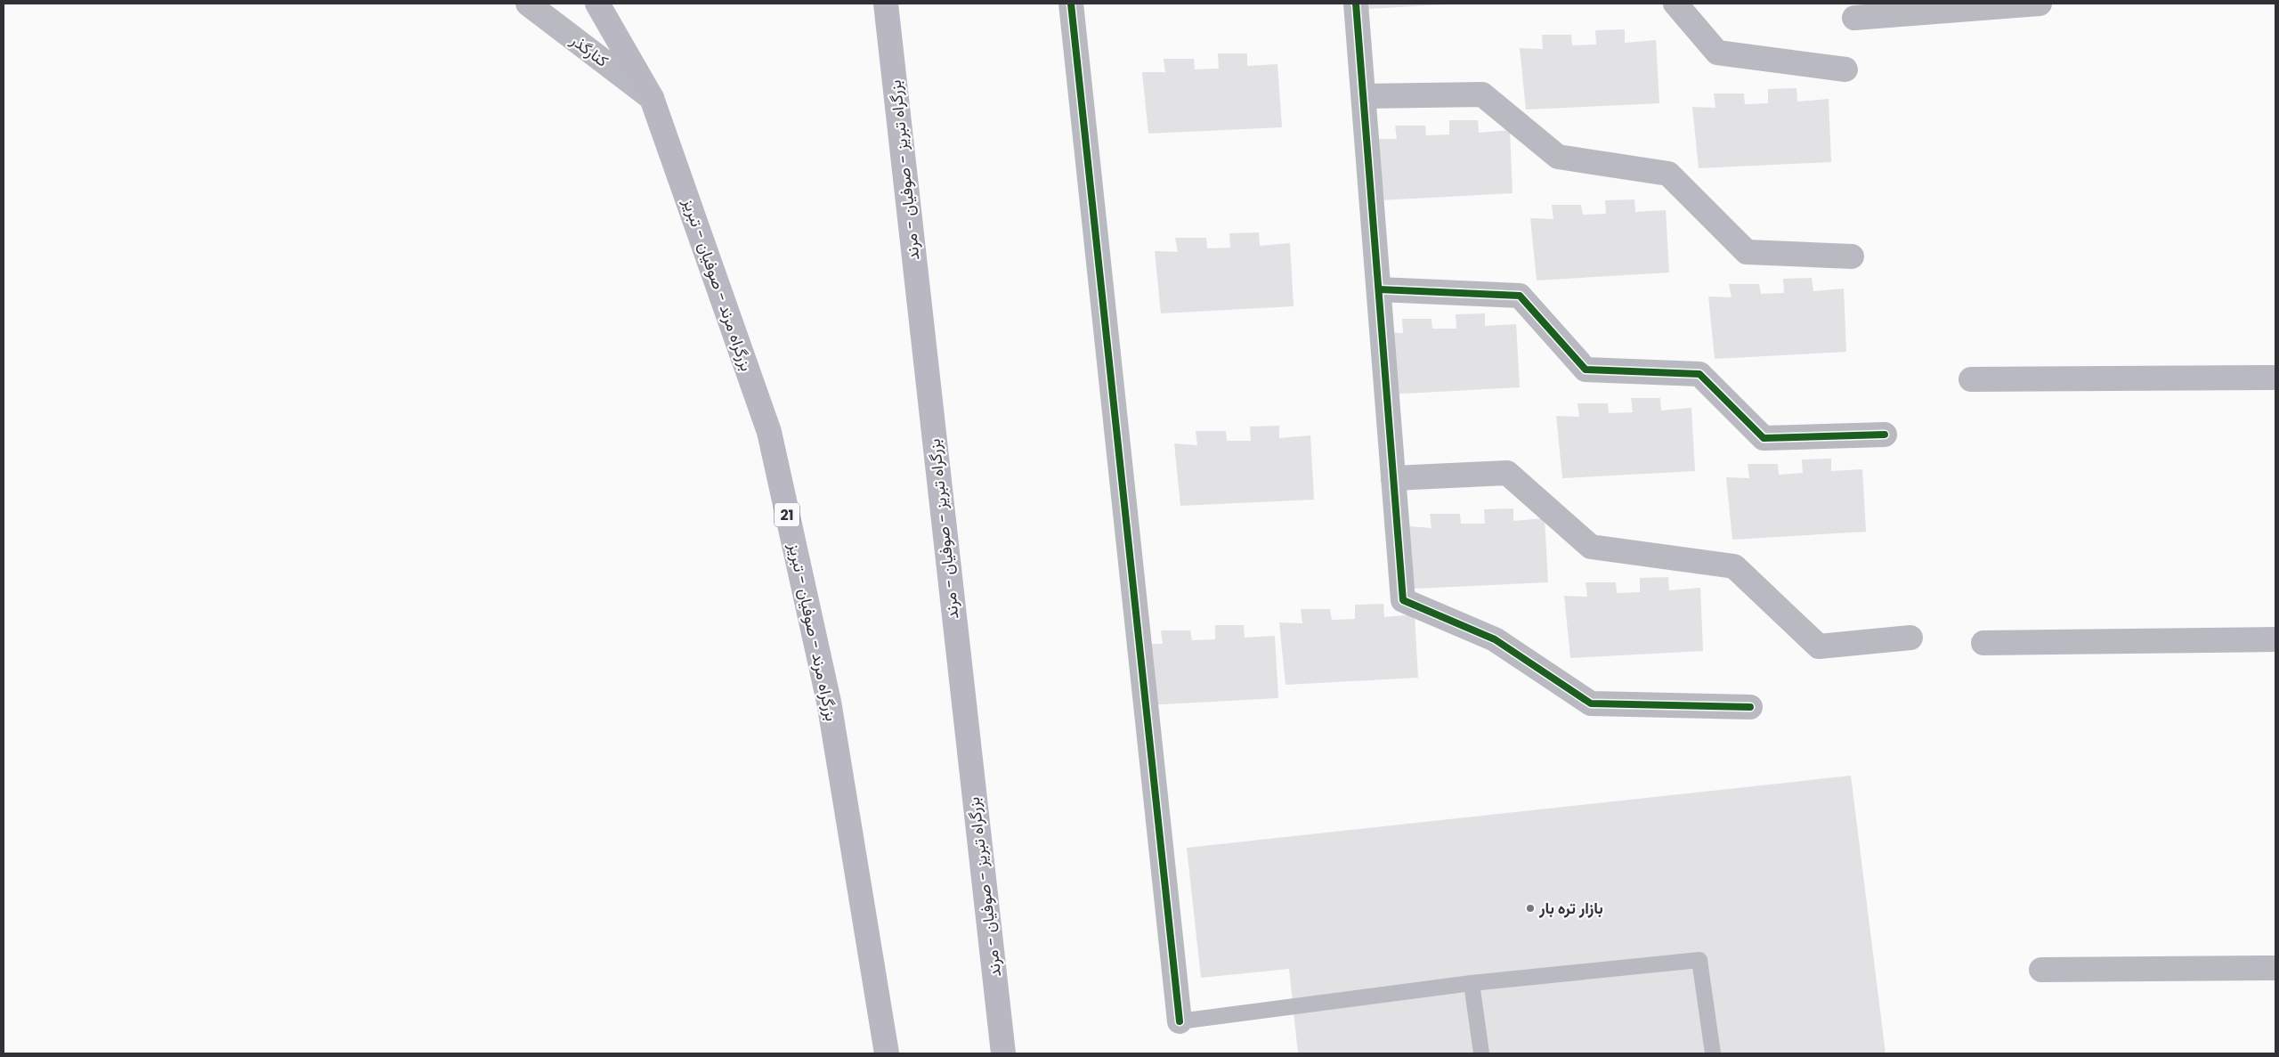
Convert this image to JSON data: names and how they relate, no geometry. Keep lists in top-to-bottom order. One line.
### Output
{"streets":{"highway":["بزرگراه تبریز - صوفیان - مرند","بزرگراه مرند - صوفیان - تبریز","21"],"street":["کنارگذر"]},"crossings":[["کنارگذر","بزرگراه مرند - صوفیان - تبریز"]],"places":["بازار تره بار"]}
